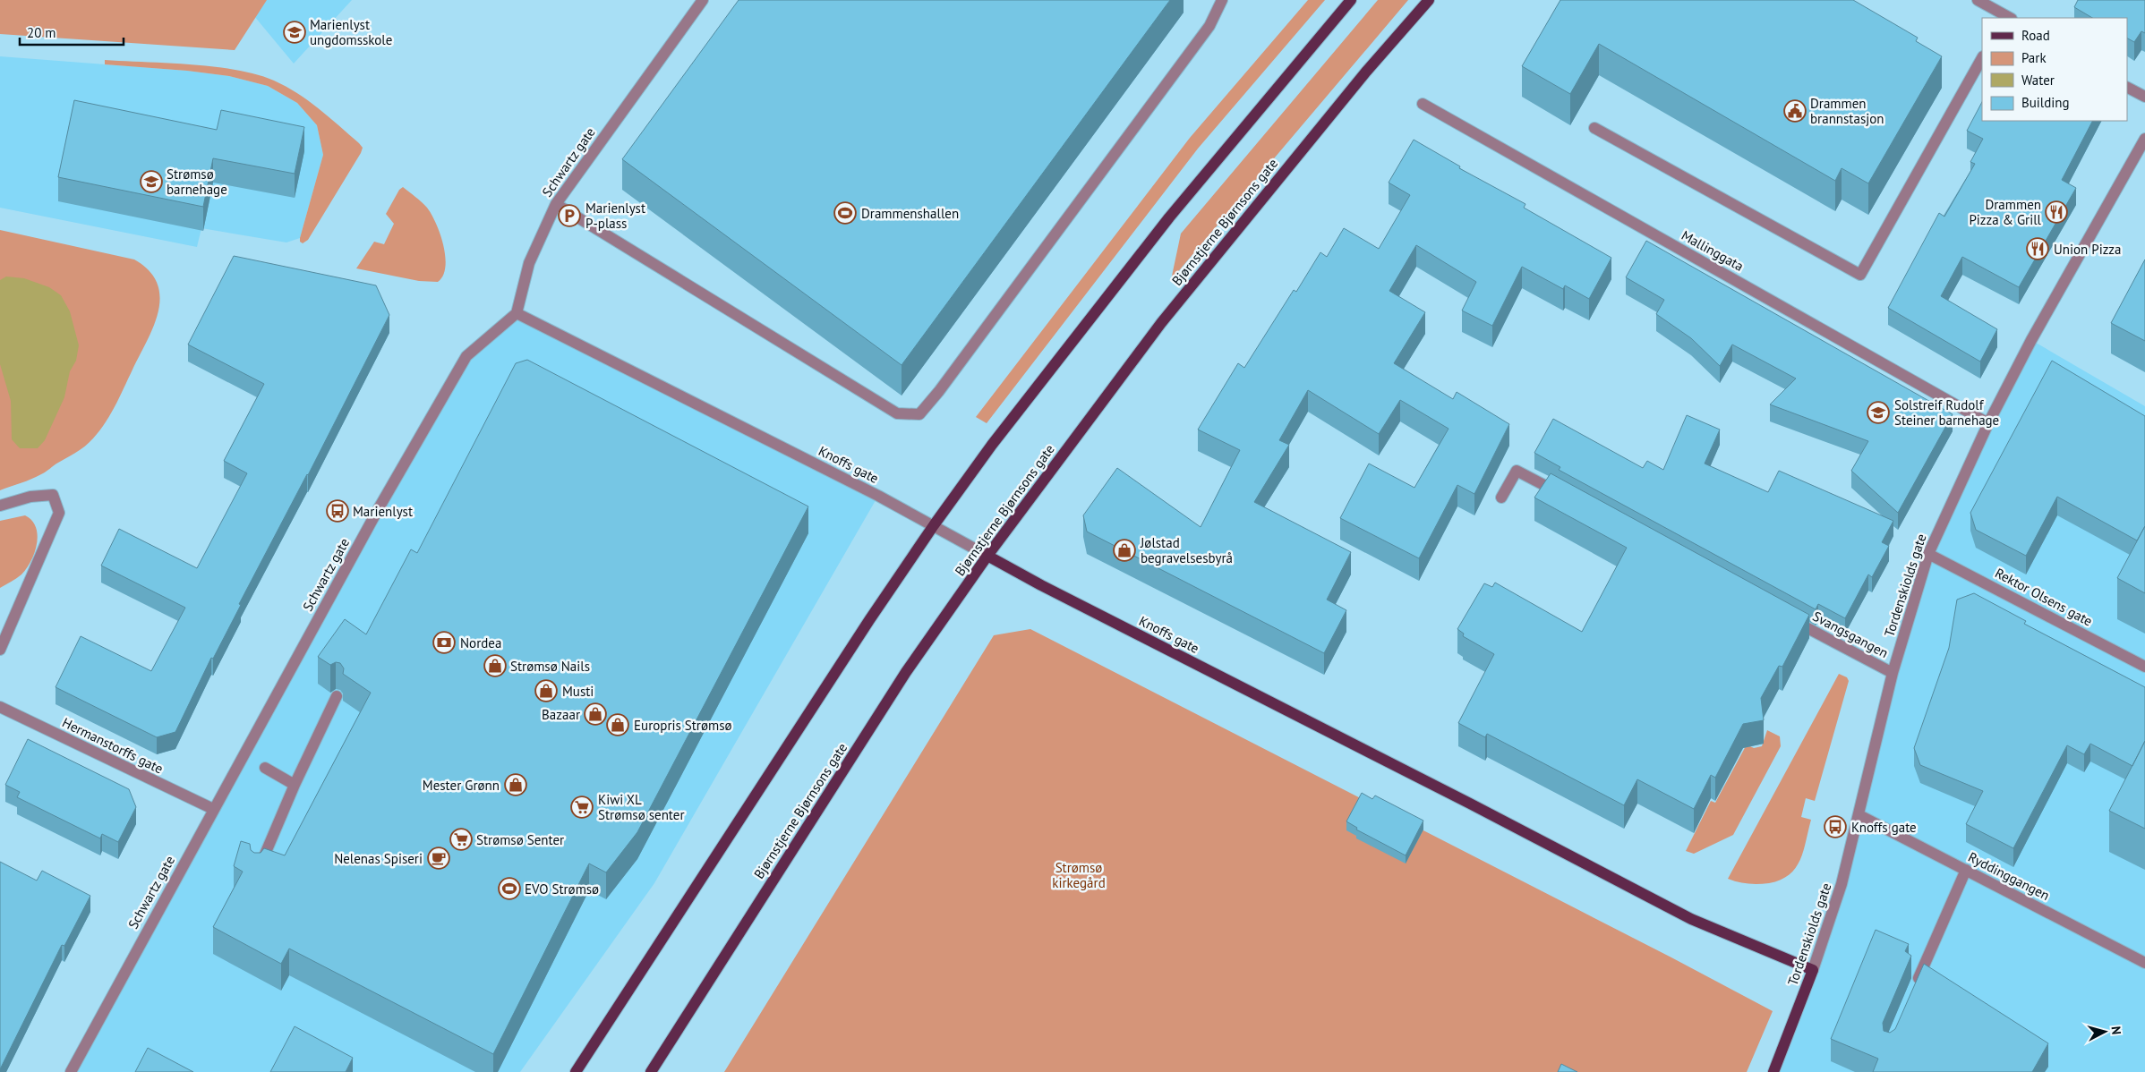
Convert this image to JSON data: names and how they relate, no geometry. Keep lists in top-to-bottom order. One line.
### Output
{"streets":{"main road":["Bjørnstjerne Bjørnsons gate","Knoffs gate","Tordenskiolds gate"],"street":["Schwartz gate","Mallinggata","Rektor Olsens gate","Svangsgangen","Hermanstorffs gate","Ryddinggangen"]},"crossings":[["Schwartz gate","Knoffs gate"],["Schwartz gate","Hermanstorffs gate"],["Bjørnstjerne Bjørnsons gate","Knoffs gate"],["Mallinggata","Tordenskiolds gate"],["Knoffs gate","Tordenskiolds gate"],["Tordenskiolds gate","Rektor Olsens gate"],["Tordenskiolds gate","Svangsgangen"],["Tordenskiolds gate","Ryddinggangen"]],"parks":["Strømsø kirkegård"],"places":{"school or university":["Marienlyst ungdomsskole","Strømsø barnehage","Solstreif Rudolf Steiner barnehage"],"public building":["Drammen brannstasjon"],"restaurant":["Drammen Pizza & Grill","Union Pizza"],"sports":["Drammenshallen","EVO Strømsø"],"parking":["Marienlyst P-plass"],"bus stop":["Marienlyst","Knoffs gate"],"shop":["Jølstad begravelsesbyrå","Strømsø Nails","Musti","Bazaar","Europris Strømsø","Mester Grønn"],"bank":["Nordea"],"supermarket":["Kiwi XL Strømsø senter","Strømsø Senter"],"cafe":["Nelenas Spiseri"]},"legend":["Road","Park","Water","Building"],"scale_bar":"20 m","north":"right"}
